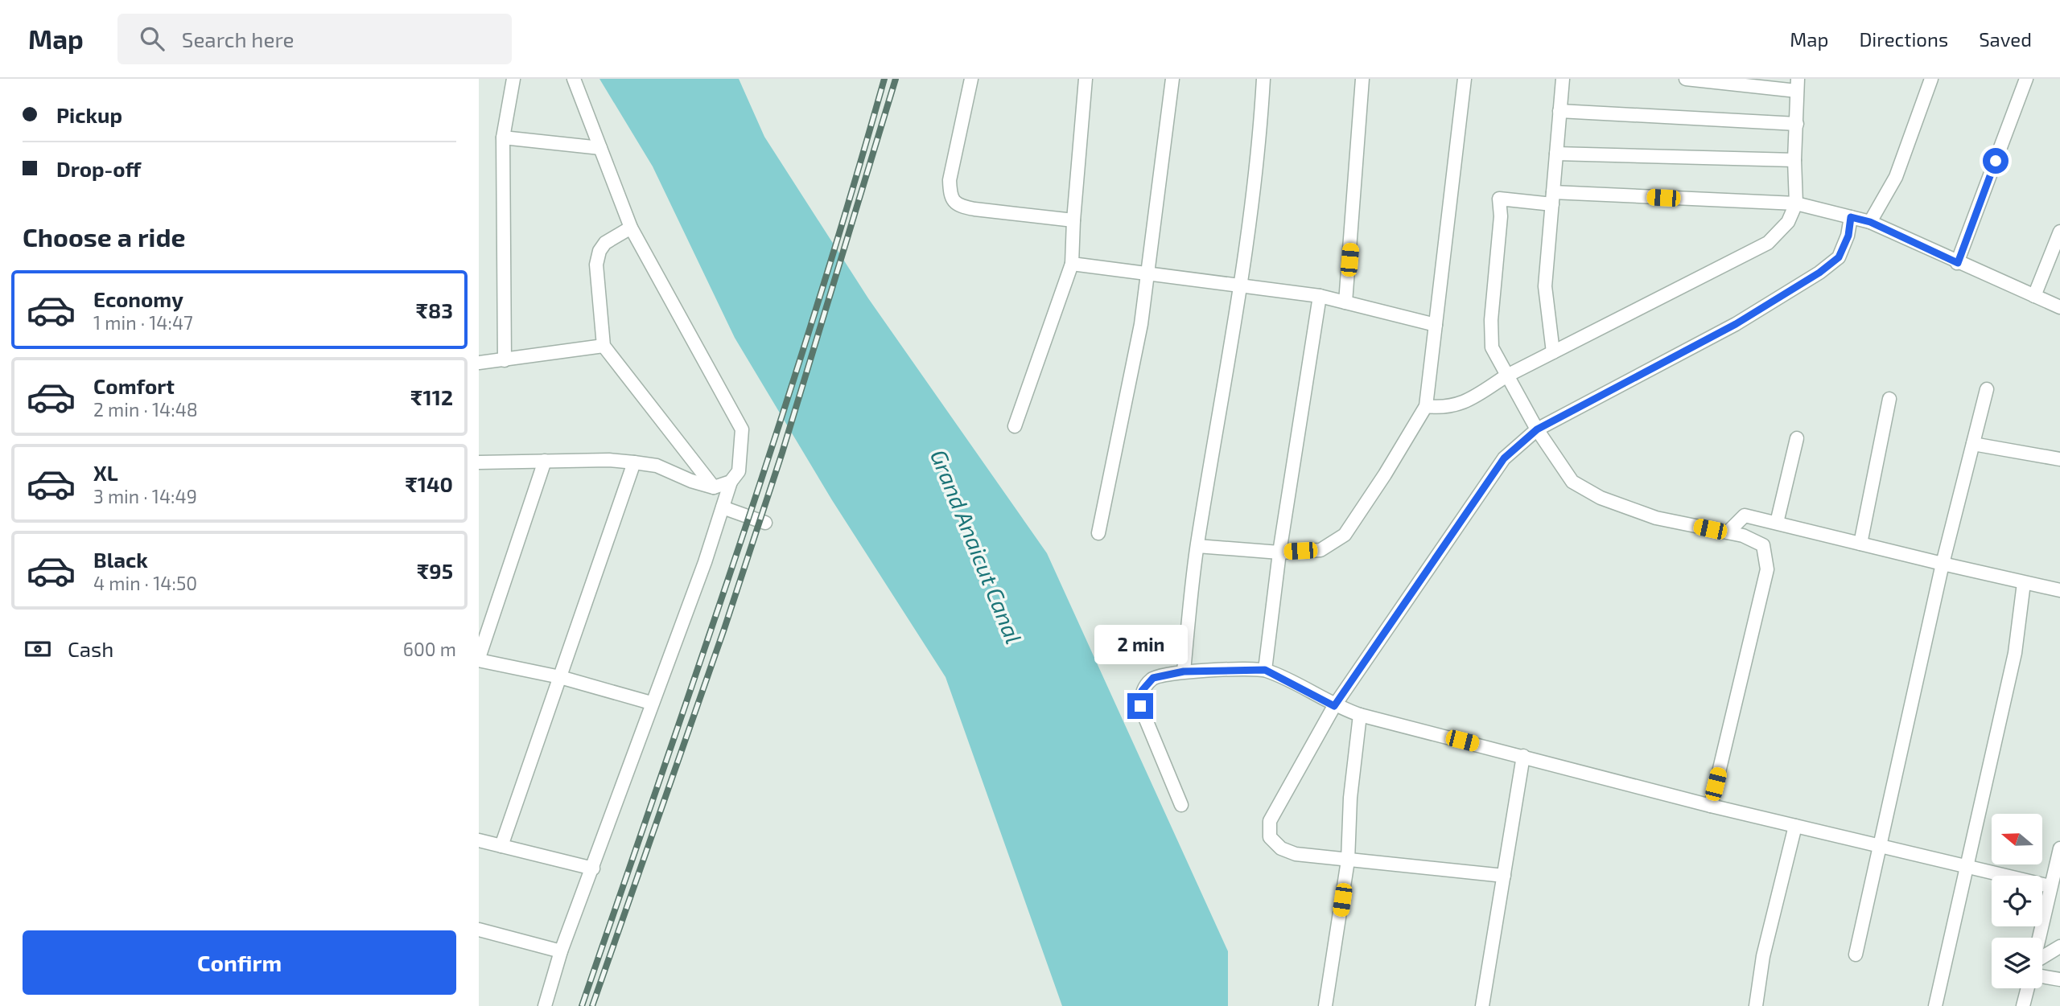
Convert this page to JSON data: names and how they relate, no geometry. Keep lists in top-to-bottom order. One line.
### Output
{"water":["Grand Anaicut Canal"],"north":"left","page":{"header":"Map","search":"Search here","nav":["Map","Directions","Saved"],"banner":["Pickup","Drop-off"],"heading":"Choose a ride","list":[{"name":"Economy","note":"1 min · 14:47","value":"₹83"},{"name":"Comfort","note":"2 min · 14:48","value":"₹112"},{"name":"XL","note":"3 min · 14:49","value":"₹140"},{"name":"Black","note":"4 min · 14:50","value":"₹95"}],"pay":["Cash","600 m"],"bubble":"2 min","buttons":"Confirm"}}
